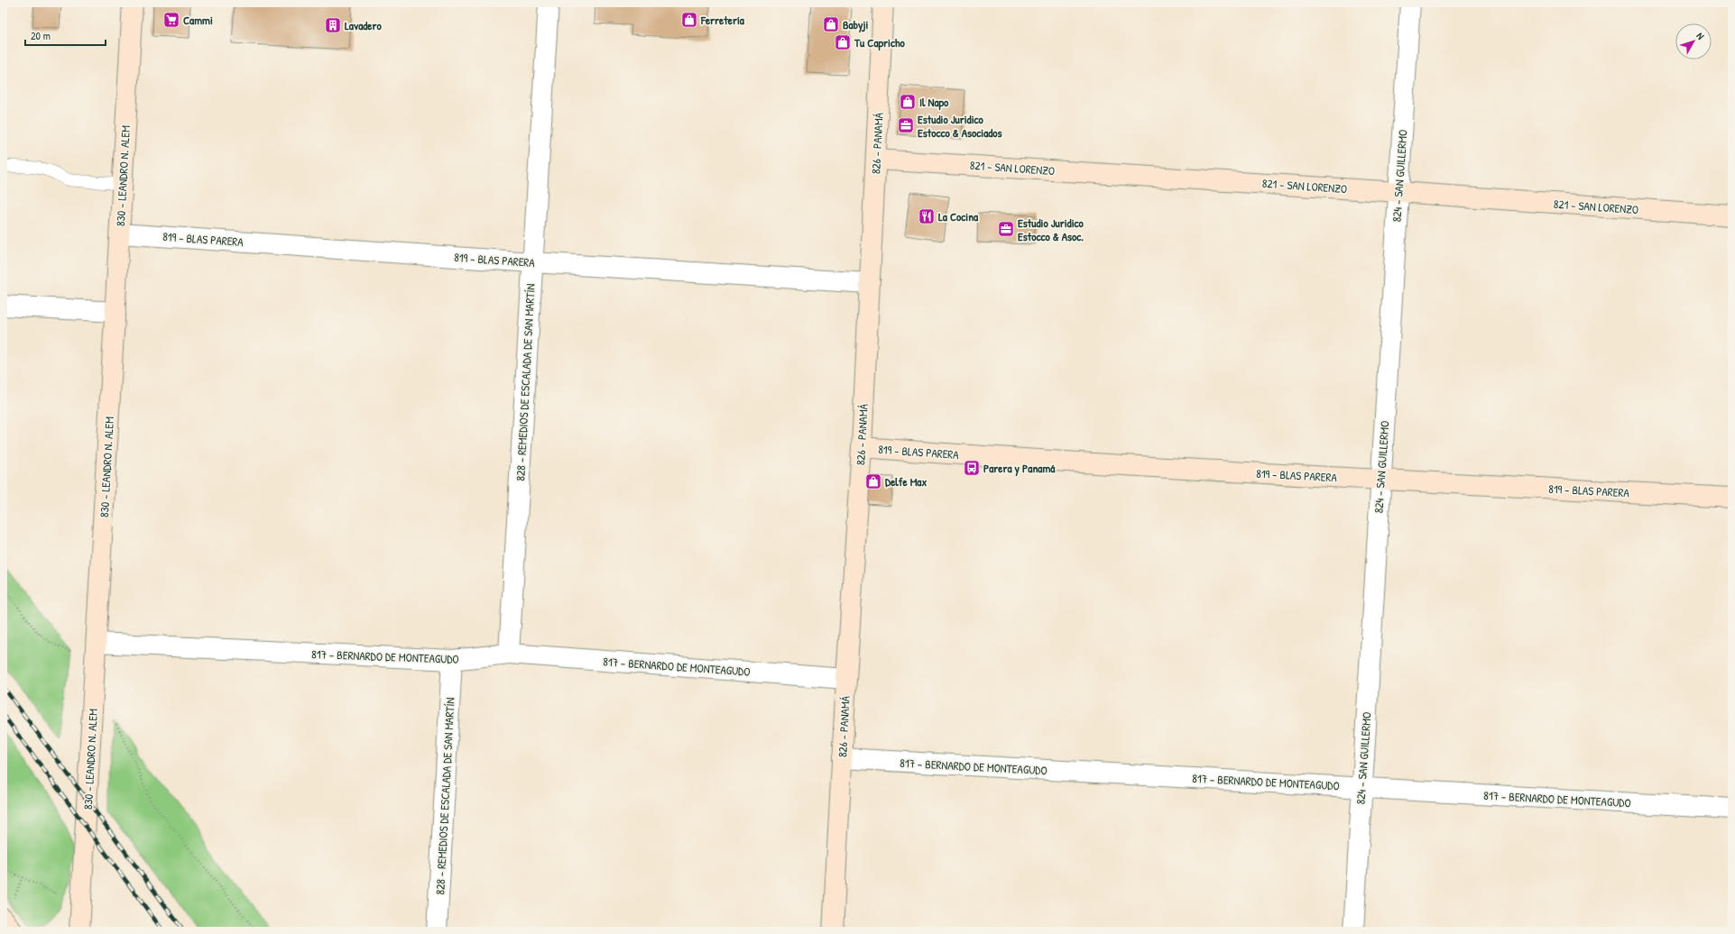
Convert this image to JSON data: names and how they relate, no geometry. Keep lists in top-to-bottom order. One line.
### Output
{"streets":{"street":["826 - PANAMÁ","821 - SAN LORENZO","830 - LEANDRO N. ALEM","824 - SAN GUILLERMO","819 - BLAS PARERA","828 - REMEDIOS DE ESCALADA DE SAN MARTÍN","817 - BERNARDO DE MONTEAGUDO"]},"crossings":[["826 - PANAMÁ","821 - SAN LORENZO"],["826 - PANAMÁ","819 - BLAS PARERA"],["826 - PANAMÁ","817 - BERNARDO DE MONTEAGUDO"],["821 - SAN LORENZO","824 - SAN GUILLERMO"],["830 - LEANDRO N. ALEM","819 - BLAS PARERA"],["830 - LEANDRO N. ALEM","817 - BERNARDO DE MONTEAGUDO"],["824 - SAN GUILLERMO","819 - BLAS PARERA"],["824 - SAN GUILLERMO","817 - BERNARDO DE MONTEAGUDO"],["819 - BLAS PARERA","828 - REMEDIOS DE ESCALADA DE SAN MARTÍN"],["828 - REMEDIOS DE ESCALADA DE SAN MARTÍN","817 - BERNARDO DE MONTEAGUDO"]],"places":{"supermarket":["Cammi"],"shop":["Ferretería","Babyji","Tu Capricho","Il Napo","Delfe Max"],"building":["Lavadero"],"office":["Estudio Juridico Estocco & Asociados","Estudio Juridico Estocco & Asoc."],"restaurant":["La Cocina"],"bus stop":["Parera y Panamá"]},"scale_bar":"20 m","north":"top right"}
